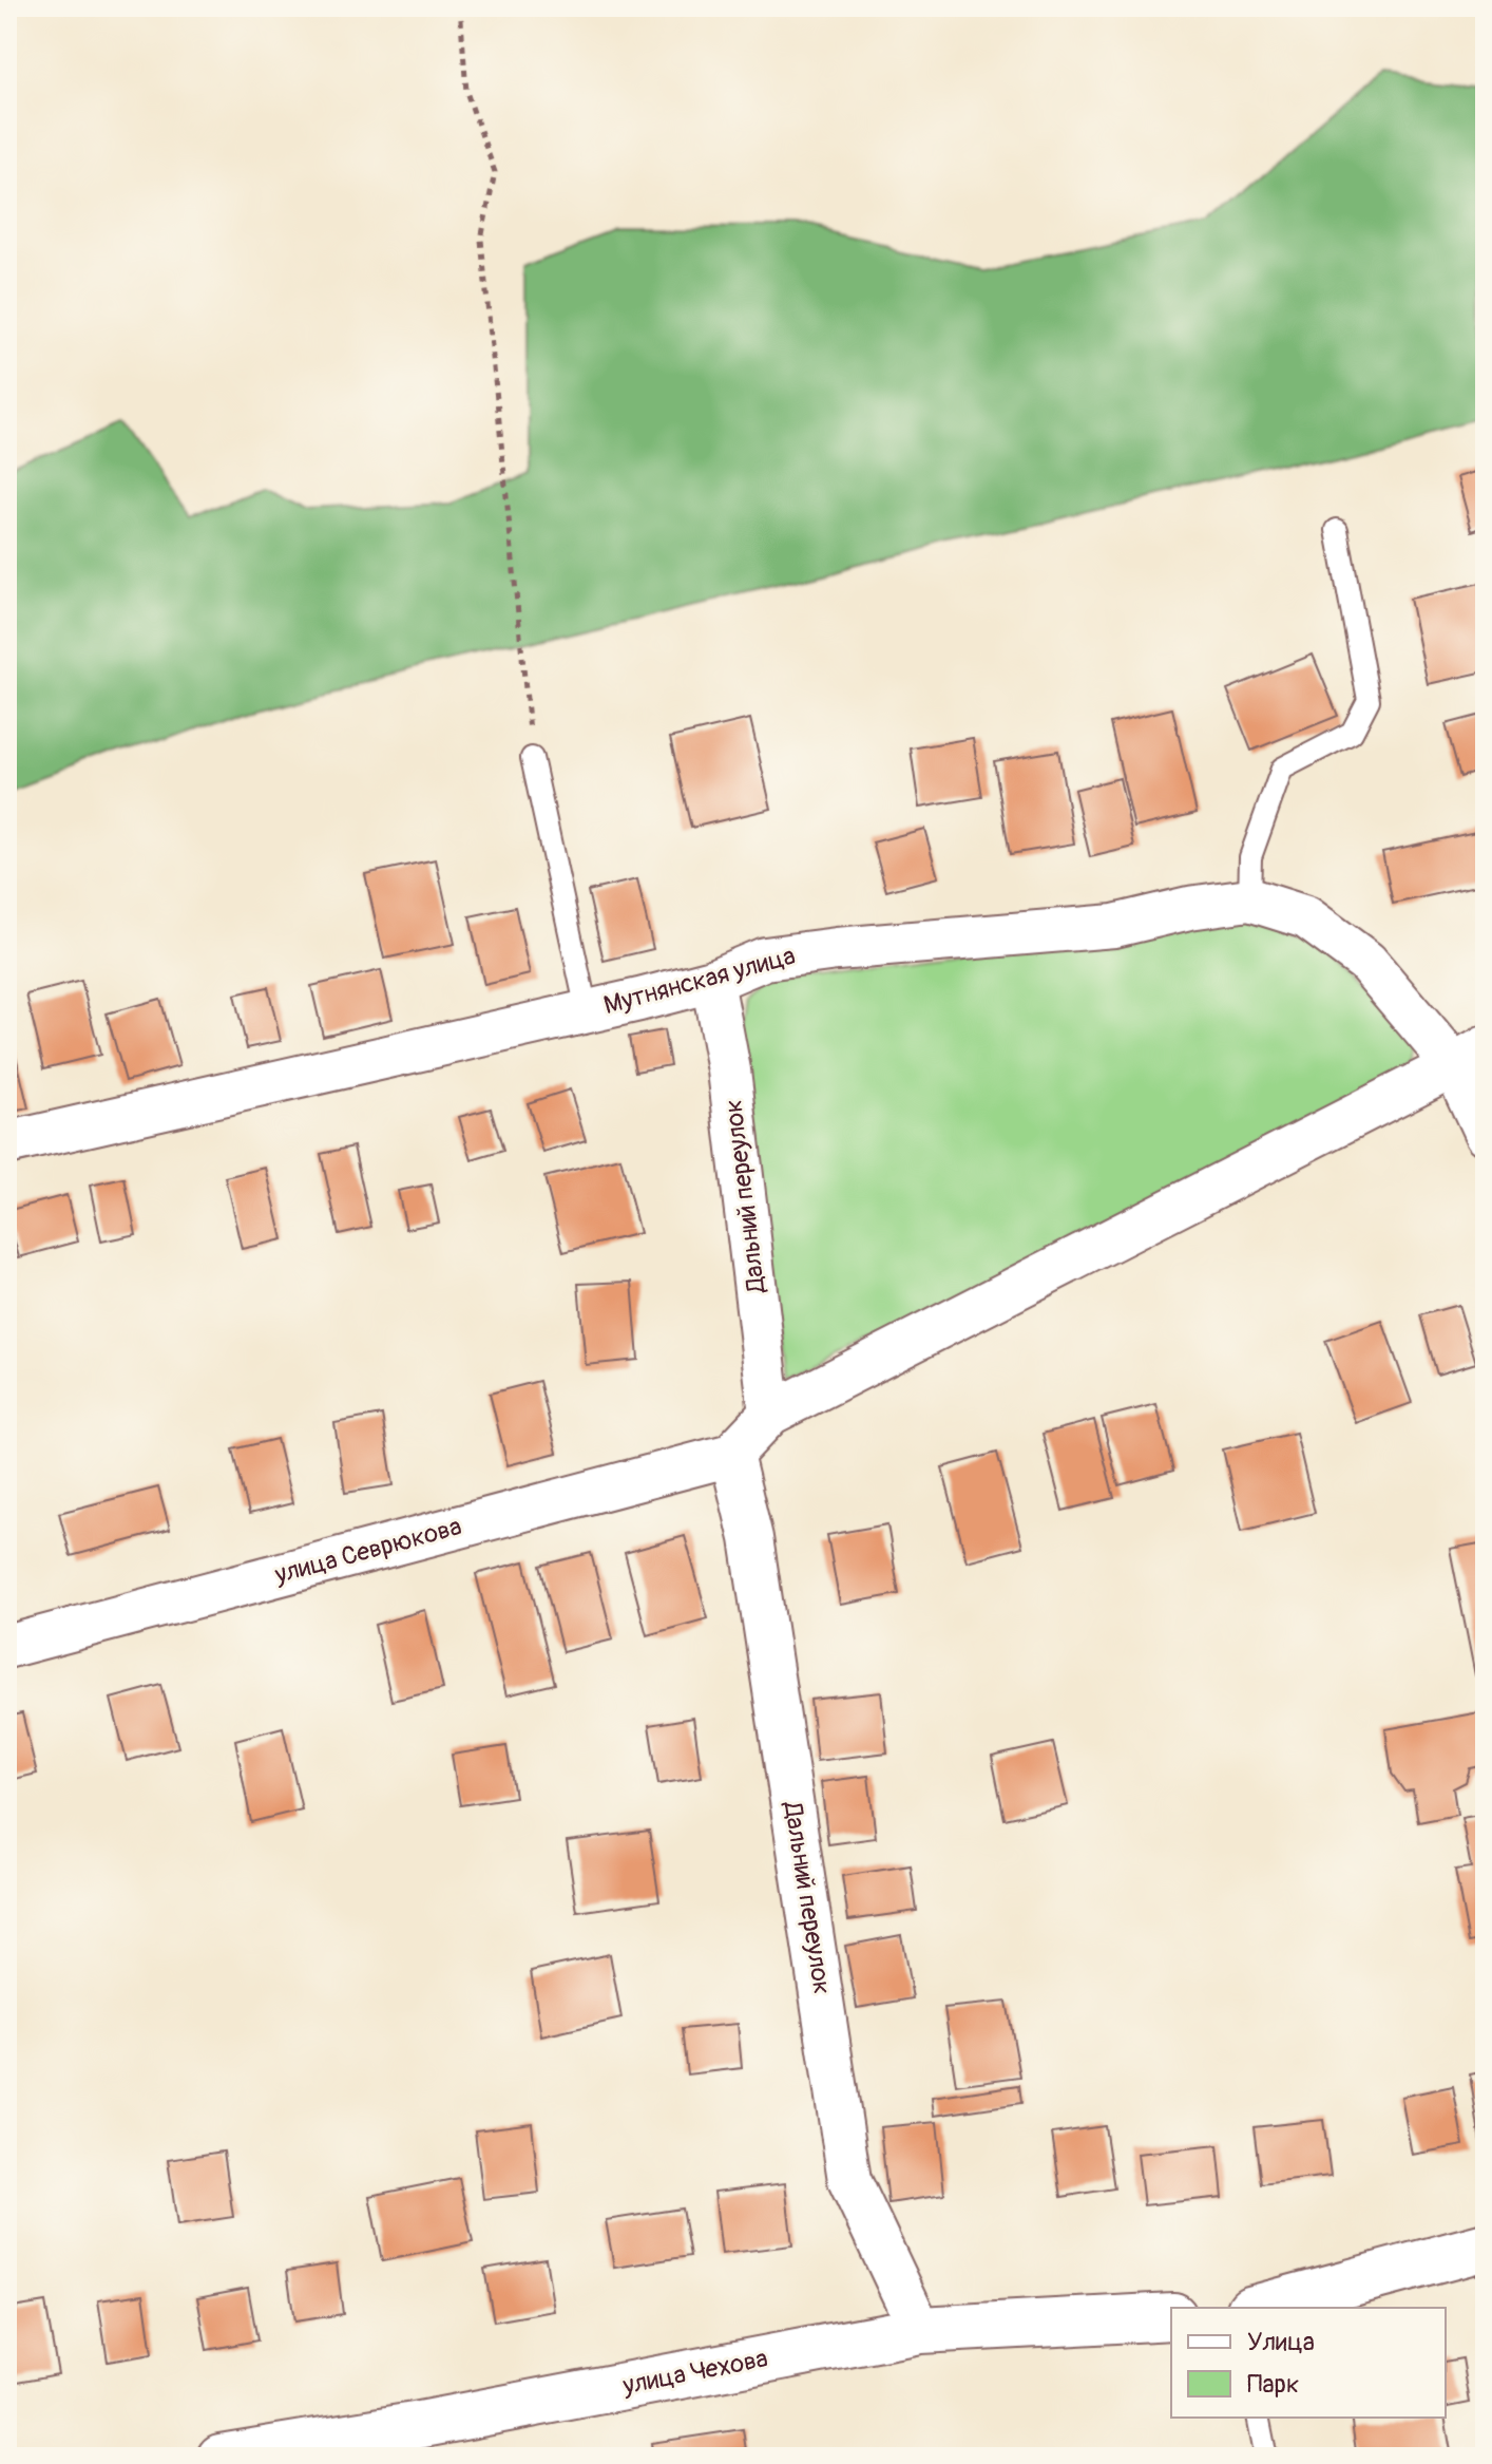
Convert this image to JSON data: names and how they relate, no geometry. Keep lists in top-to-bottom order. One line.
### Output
{"streets":{"street":["Мутнянская улица","Дальний переулок","улица Севрюкова","улица Чехова"]},"crossings":[["Мутнянская улица","Дальний переулок"],["Дальний переулок","улица Севрюкова"],["Дальний переулок","улица Чехова"]],"legend":["Улица","Парк"]}
